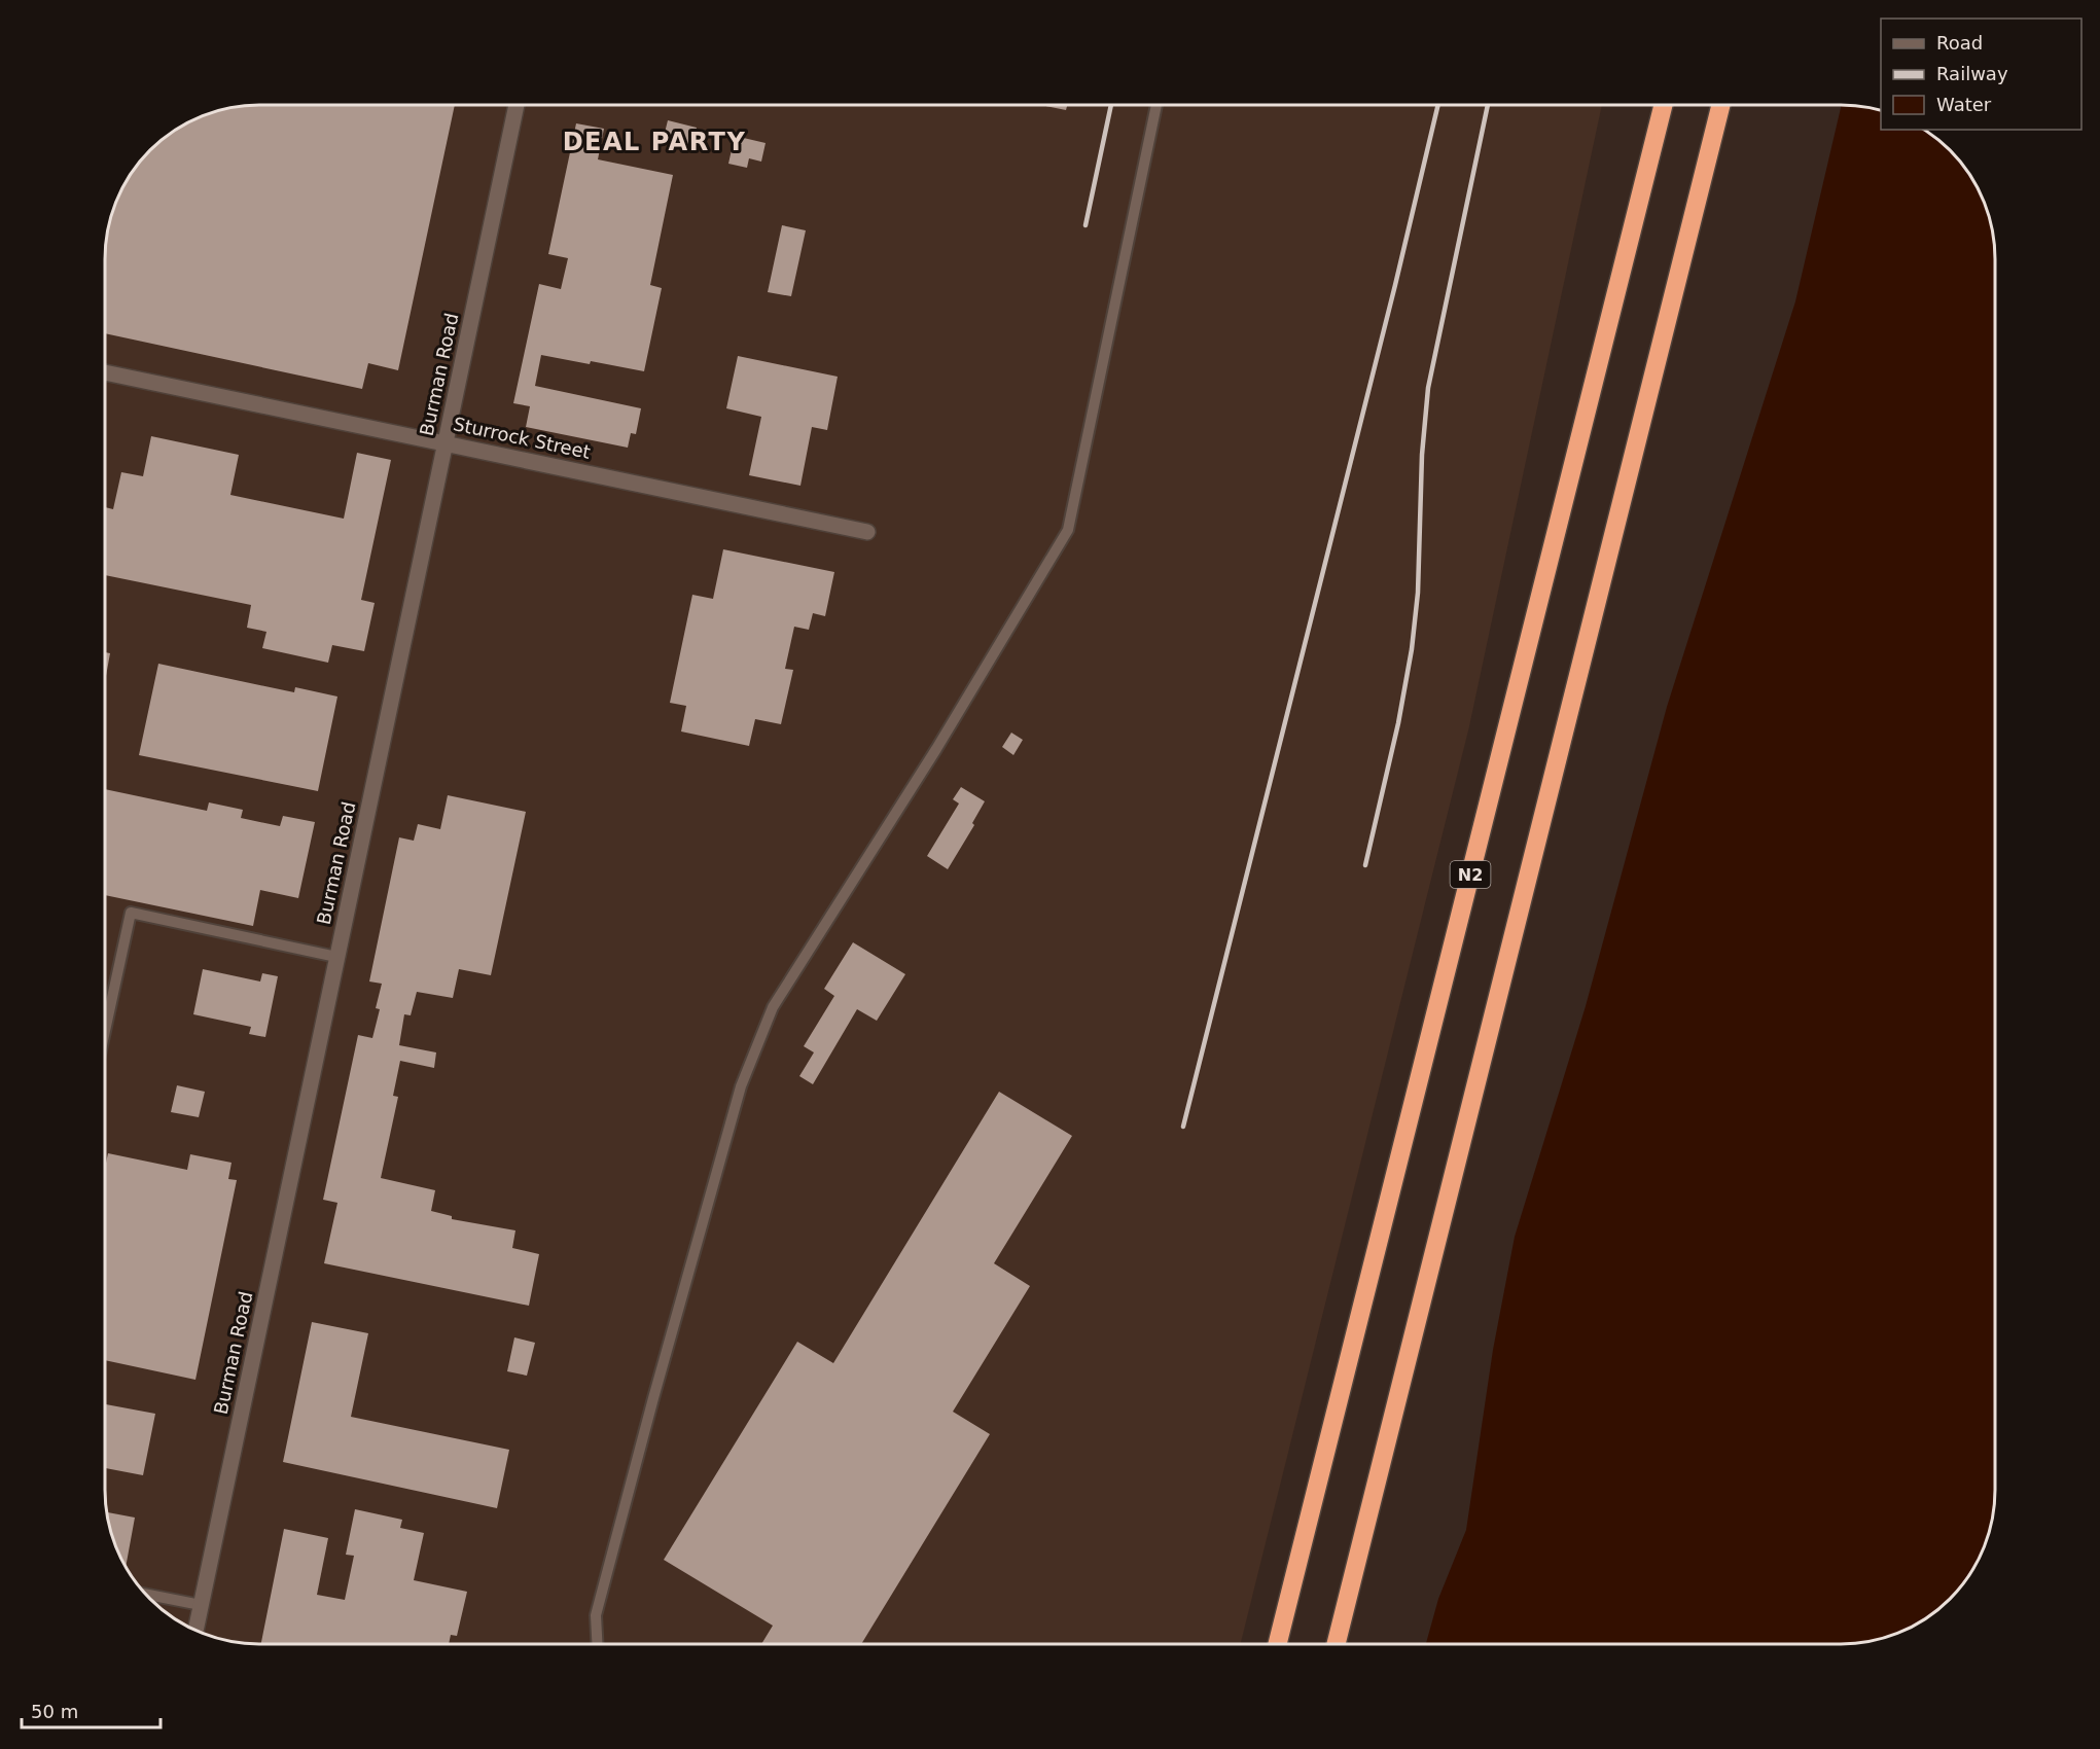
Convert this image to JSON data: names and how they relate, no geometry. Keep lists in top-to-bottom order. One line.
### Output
{"streets":{"highway":["N2"],"street":["Burman Road","Sturrock Street"]},"crossings":[["Burman Road","Sturrock Street"]],"districts":["DEAL PARTY"],"legend":["Road","Railway","Water"],"scale_bar":"50 m"}
